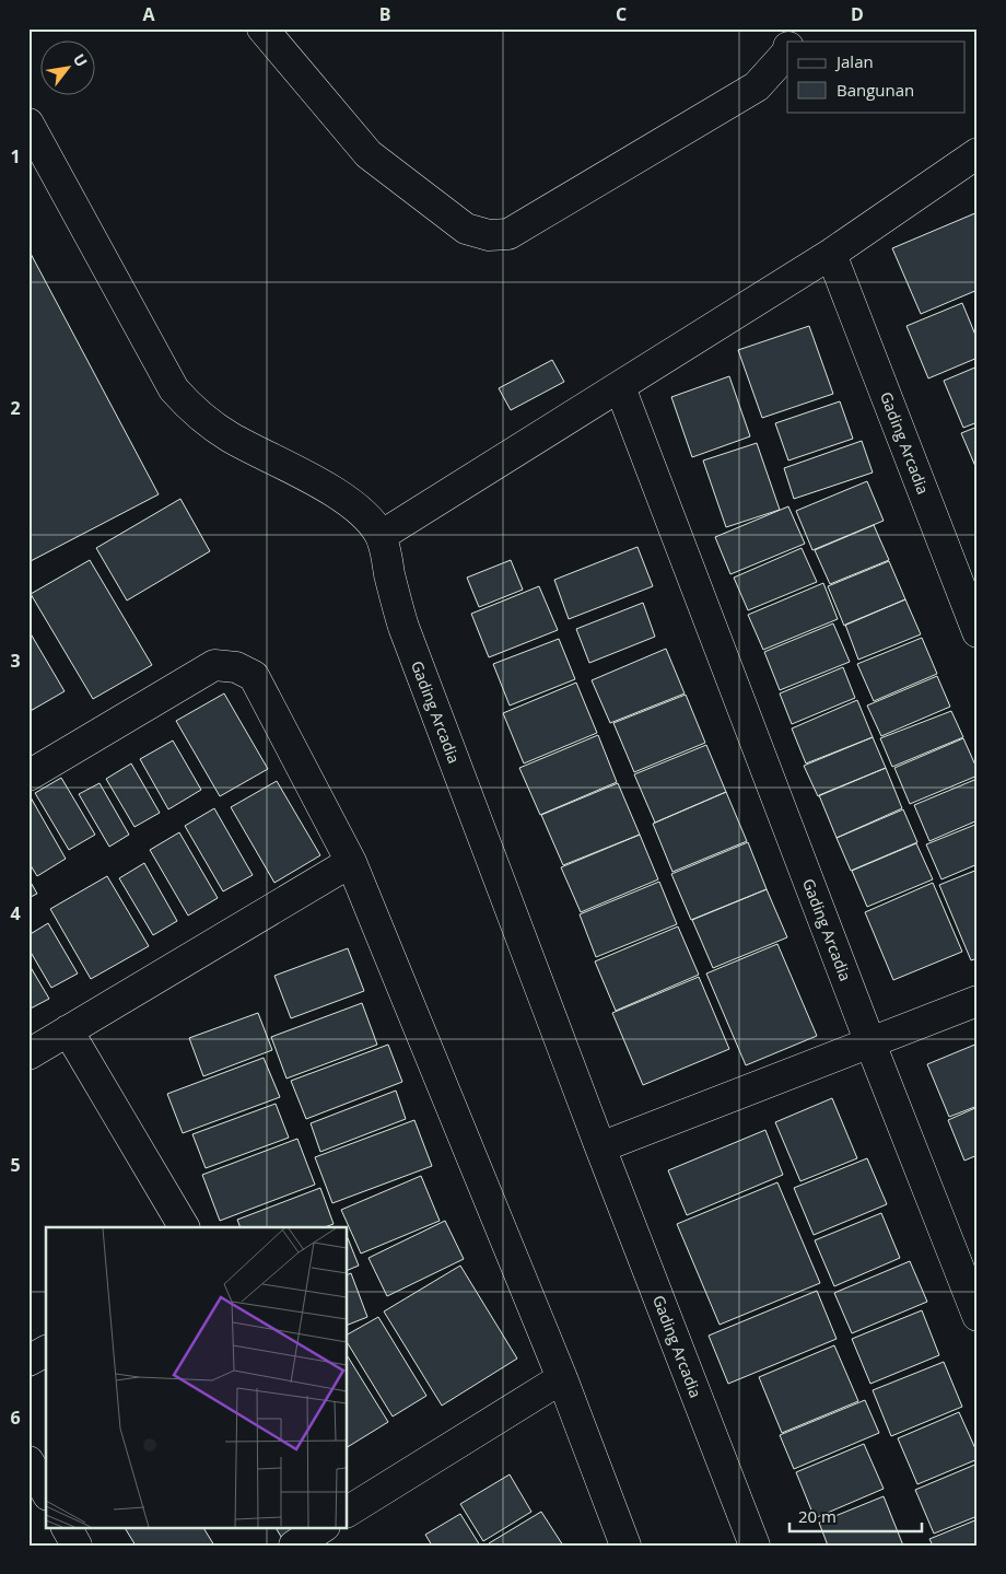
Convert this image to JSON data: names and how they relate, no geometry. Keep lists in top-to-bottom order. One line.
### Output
{"streets":{"street":["Gading Arcadia"]},"legend":["Jalan","Bangunan"],"scale_bar":"20 m","north":"top right","grid":{"columns":["A","B","C","D"],"rows":["1","2","3","4","5","6"]}}
